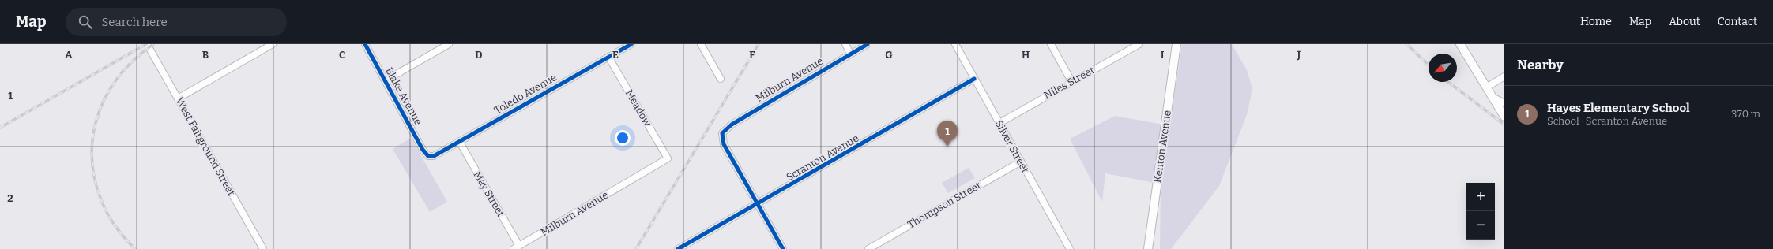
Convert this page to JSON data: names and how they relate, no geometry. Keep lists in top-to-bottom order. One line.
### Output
{"streets":{"main road":["Kenton Avenue"],"street":["Milburn Avenue","Niles Street","Toledo Avenue","Blake Avenue","Meadow","West Fairground Street","Silver Street","Scranton Avenue","May Street","Thompson Street"]},"crossings":[["Milburn Avenue","Meadow"],["Milburn Avenue","Scranton Avenue"],["Milburn Avenue","May Street"],["Niles Street","Silver Street"],["Toledo Avenue","Blake Avenue"],["Toledo Avenue","Meadow"],["Toledo Avenue","May Street"],["Silver Street","Scranton Avenue"],["Silver Street","Thompson Street"]],"north":"bottom left","page":{"header":"Map","search":"Search here","nav":["Home","Map","About","Contact"],"heading":"Nearby","list":[{"mark":"1","name":"Hayes Elementary School","note":"School · Scranton Avenue","value":"370 m"}],"pins":"1","map_buttons":["+","−"]},"grid":{"columns":["A","B","C","D","E","F","G","H","I","J"],"rows":["1","2"]}}
